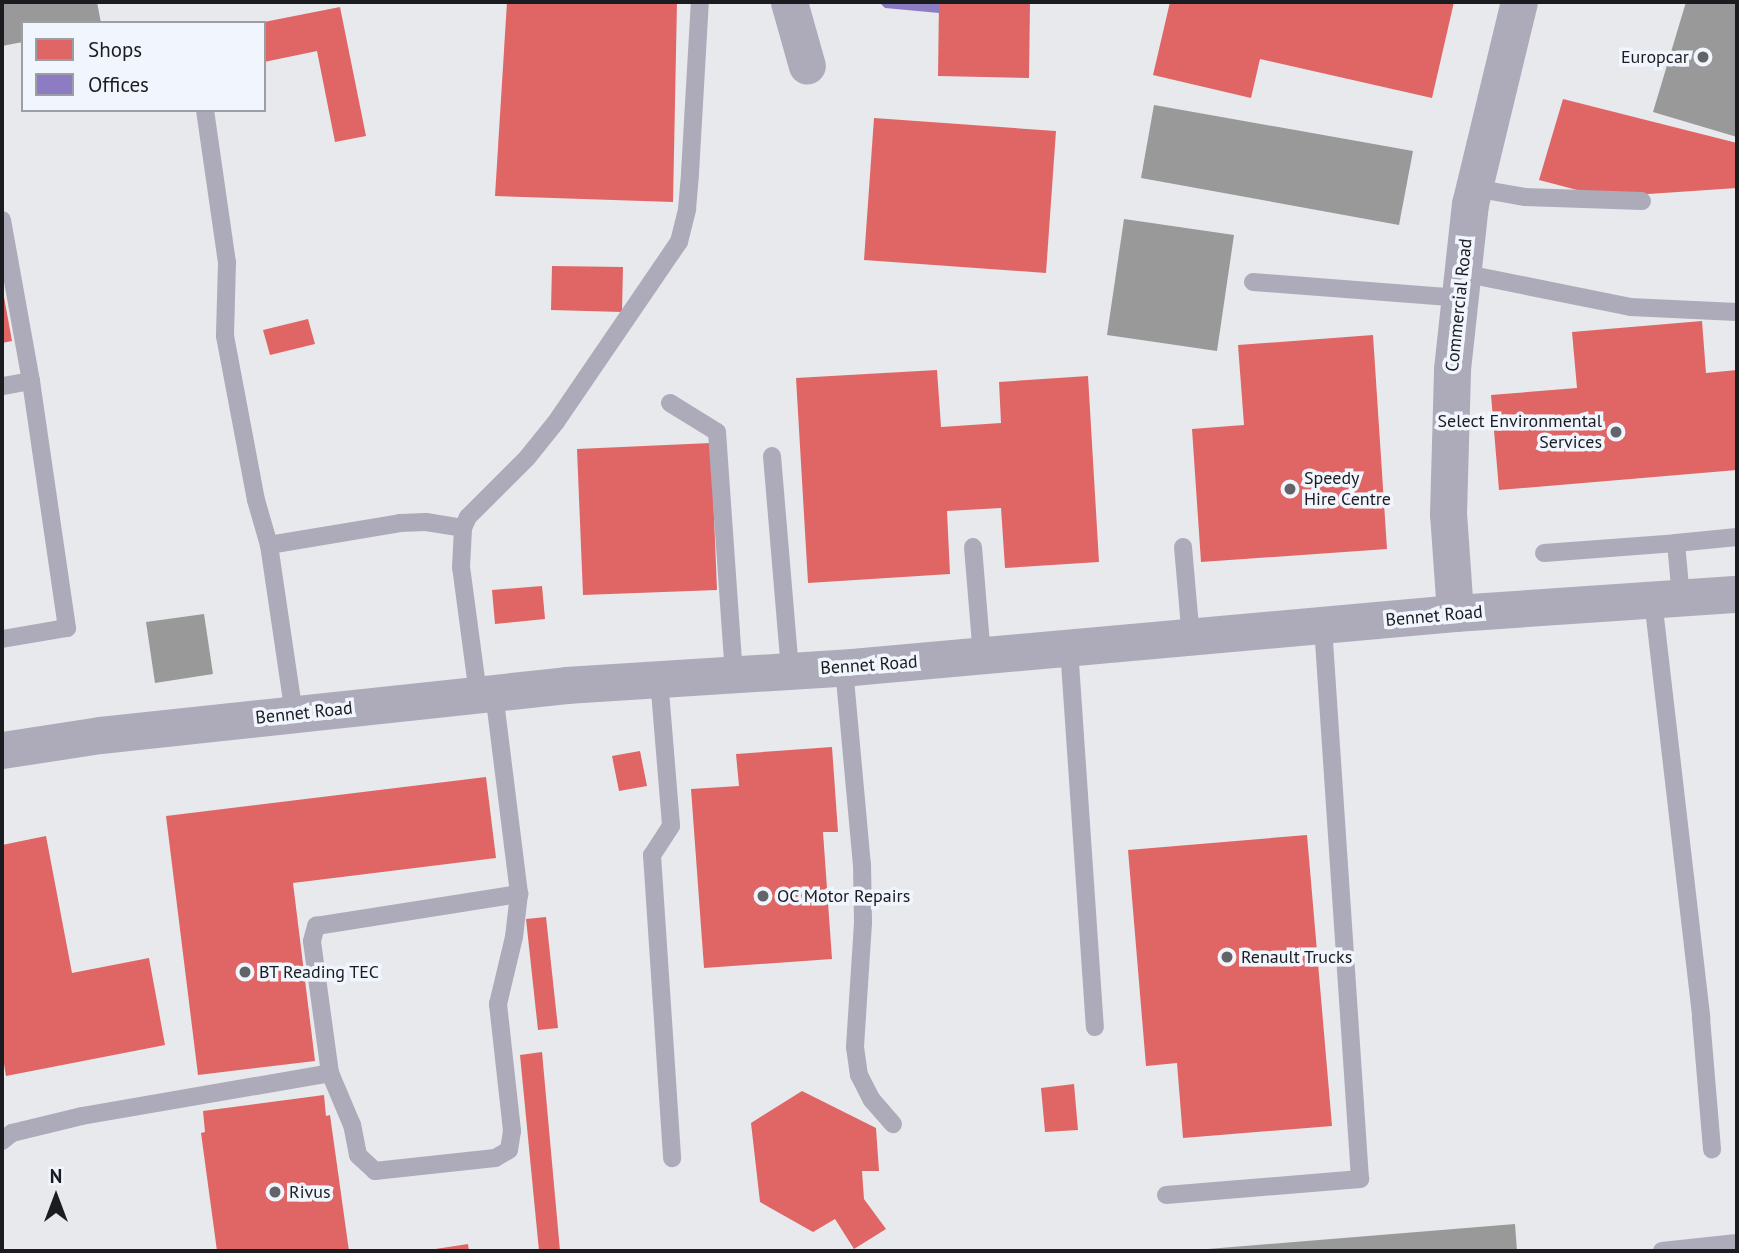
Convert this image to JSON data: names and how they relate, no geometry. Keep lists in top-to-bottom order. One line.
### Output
{"streets":{"street":["Commercial Road","Bennet Road"]},"crossings":[["Commercial Road","Bennet Road"]],"places":["Europcar","Select Environmental Services","Speedy Hire Centre","OC Motor Repairs","Renault Trucks","BT Reading TEC","Rivus"],"legend":["Shops","Offices"],"north":"top"}
